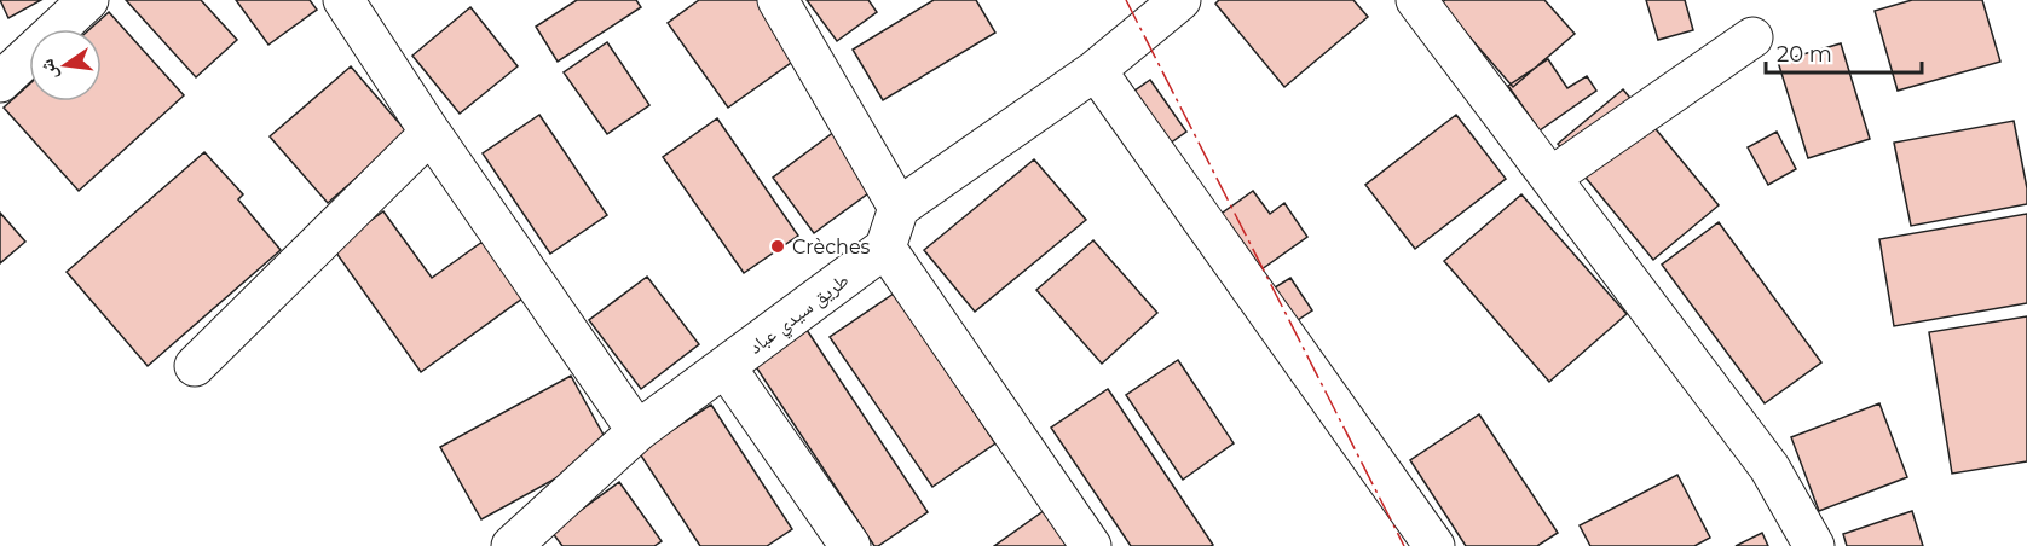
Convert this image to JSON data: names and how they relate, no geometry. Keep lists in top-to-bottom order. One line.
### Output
{"streets":{"street":["طريق سيدي عباد"]},"places":["Crèches"],"scale_bar":"20 m","north":"left"}
